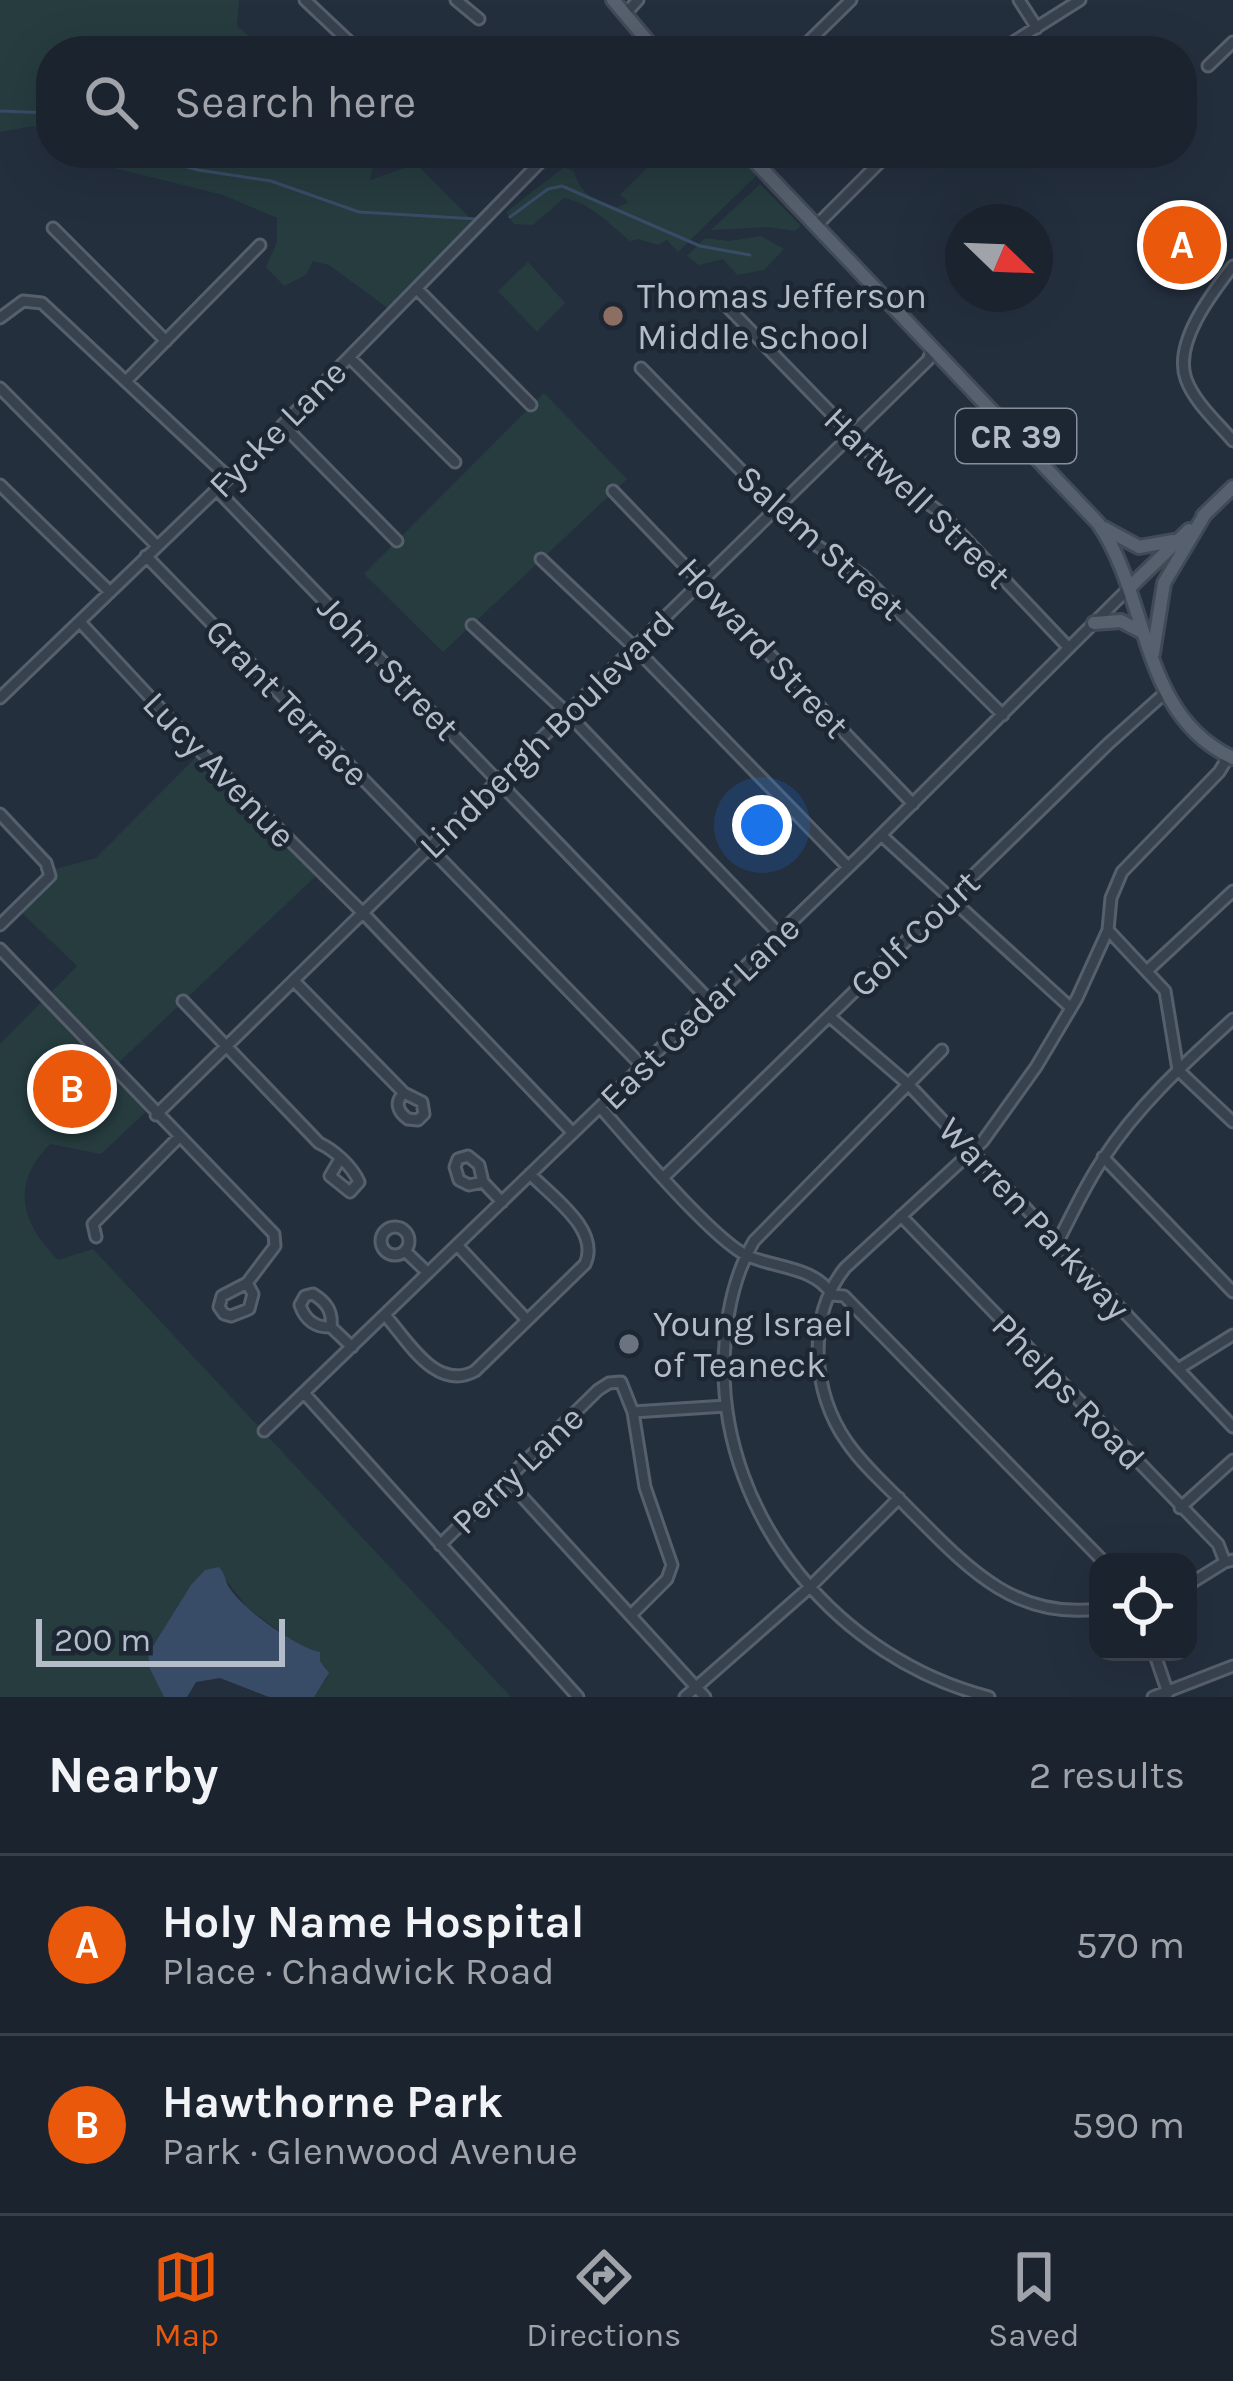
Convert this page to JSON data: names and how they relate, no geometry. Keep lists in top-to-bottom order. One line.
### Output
{"streets":{"main road":["CR 39"],"street":["Fycke Lane","Hartwell Street","Salem Street","Howard Street","John Street","Grant Terrace","Lindbergh Boulevard","Lucy Avenue","Golf Court","East Cedar Lane","Warren Parkway","Phelps Road","Perry Lane"]},"crossings":[["Fycke Lane","John Street"],["Fycke Lane","Grant Terrace"],["Fycke Lane","Lucy Avenue"],["CR 39","Lindbergh Boulevard"],["CR 39","Golf Court"],["CR 39","East Cedar Lane"],["Hartwell Street","Lindbergh Boulevard"],["Hartwell Street","East Cedar Lane"],["Salem Street","Lindbergh Boulevard"],["Salem Street","East Cedar Lane"],["Howard Street","Lindbergh Boulevard"],["Howard Street","East Cedar Lane"],["John Street","Lindbergh Boulevard"],["John Street","East Cedar Lane"],["Grant Terrace","Lindbergh Boulevard"],["Grant Terrace","East Cedar Lane"],["Lindbergh Boulevard","Lucy Avenue"],["Lucy Avenue","East Cedar Lane"],["Golf Court","Warren Parkway"]],"places":["Thomas Jefferson Middle School","Young Israel of Teaneck"],"scale_bar":"200 m","north":"bottom right","page":{"search":"Search here","pins":["A","B"],"scale":"200 m","heading":["Nearby","2 results"],"list":[{"mark":"A","name":"Holy Name Hospital","note":"Place · Chadwick Road","value":"570 m"},{"mark":"B","name":"Hawthorne Park","note":"Park · Glenwood Avenue","value":"590 m"}],"nav":["Map","Directions","Saved"]}}
